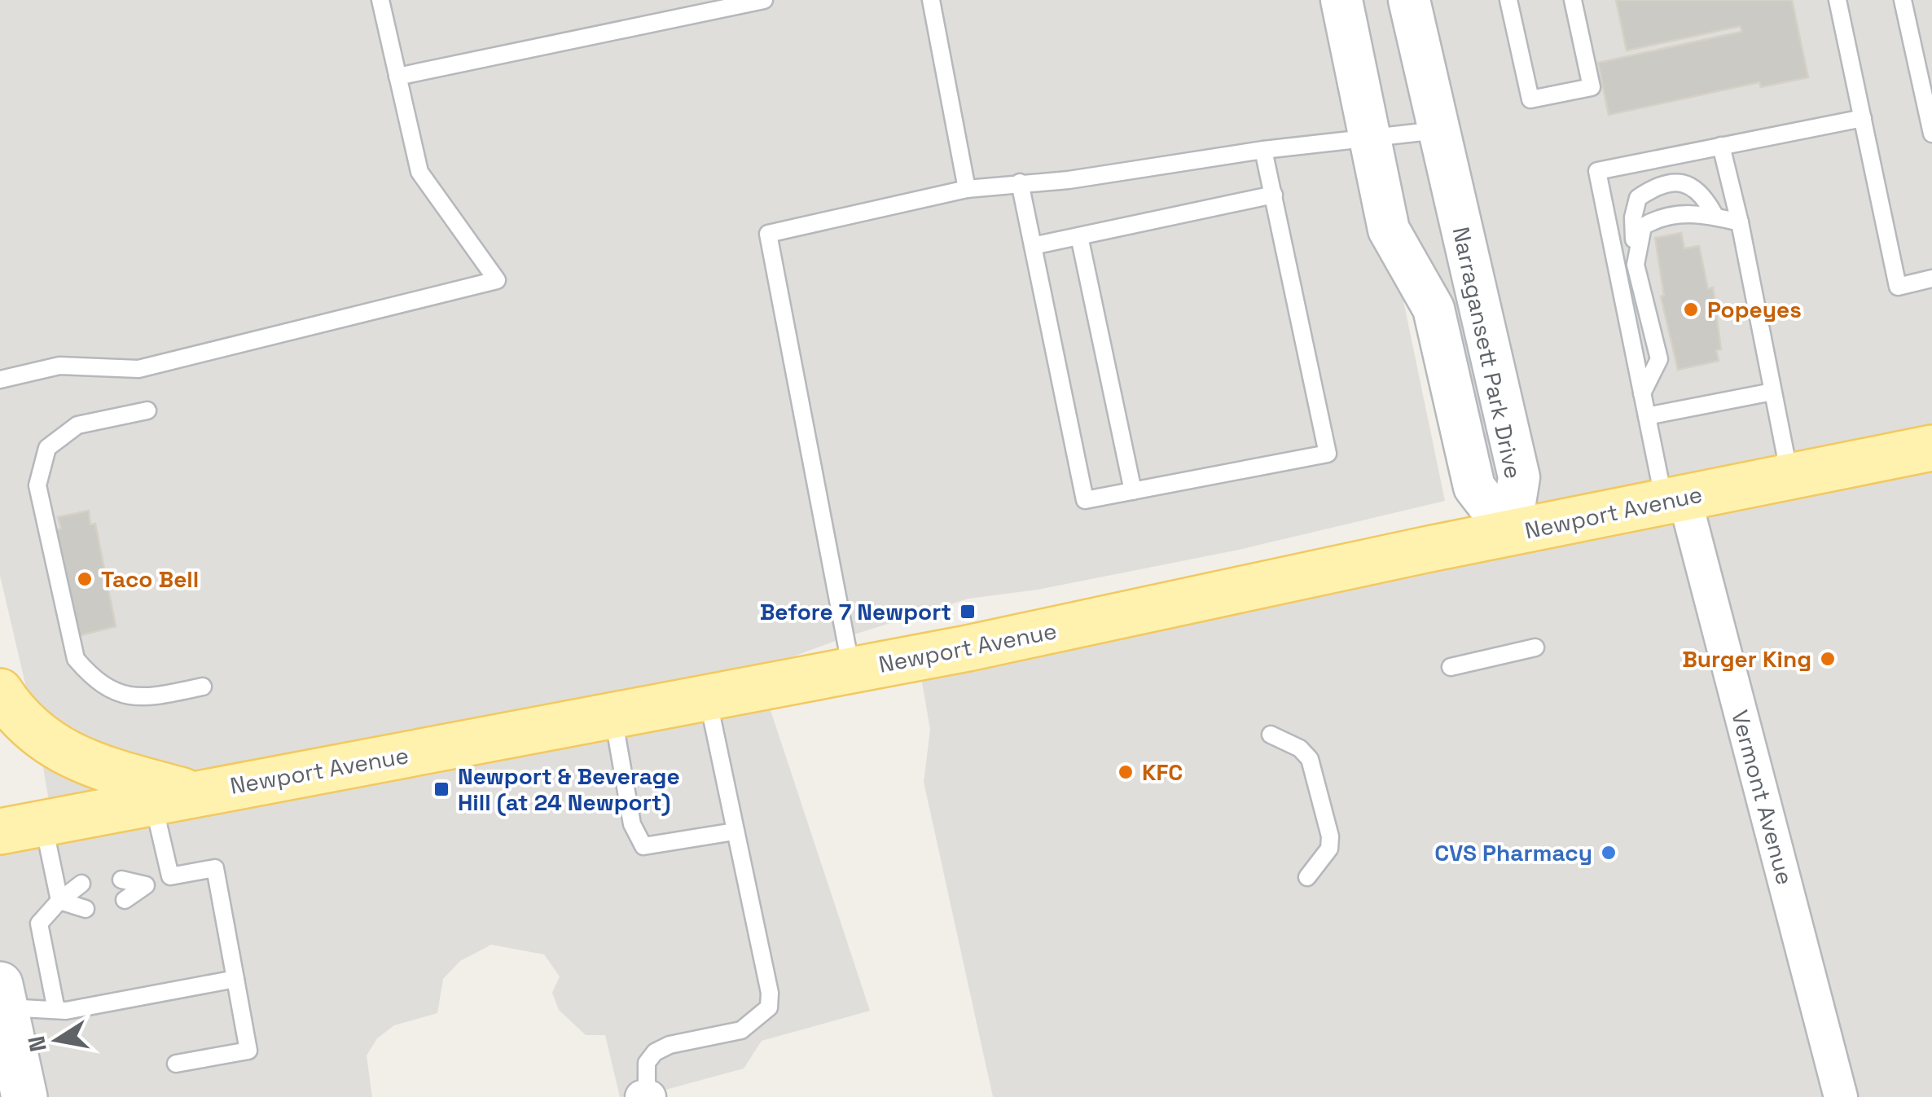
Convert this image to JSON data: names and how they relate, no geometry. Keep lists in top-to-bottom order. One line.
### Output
{"streets":{"main road":["Newport Avenue"],"street":["Narragansett Park Drive","Vermont Avenue"]},"crossings":[["Narragansett Park Drive","Newport Avenue"],["Newport Avenue","Vermont Avenue"]],"places":{"other":["Popeyes","Taco Bell","Burger King","KFC","CVS Pharmacy"],"transit":["Before 7 Newport","Newport & Beverage Hill (at 24 Newport)"]},"north":"left"}
